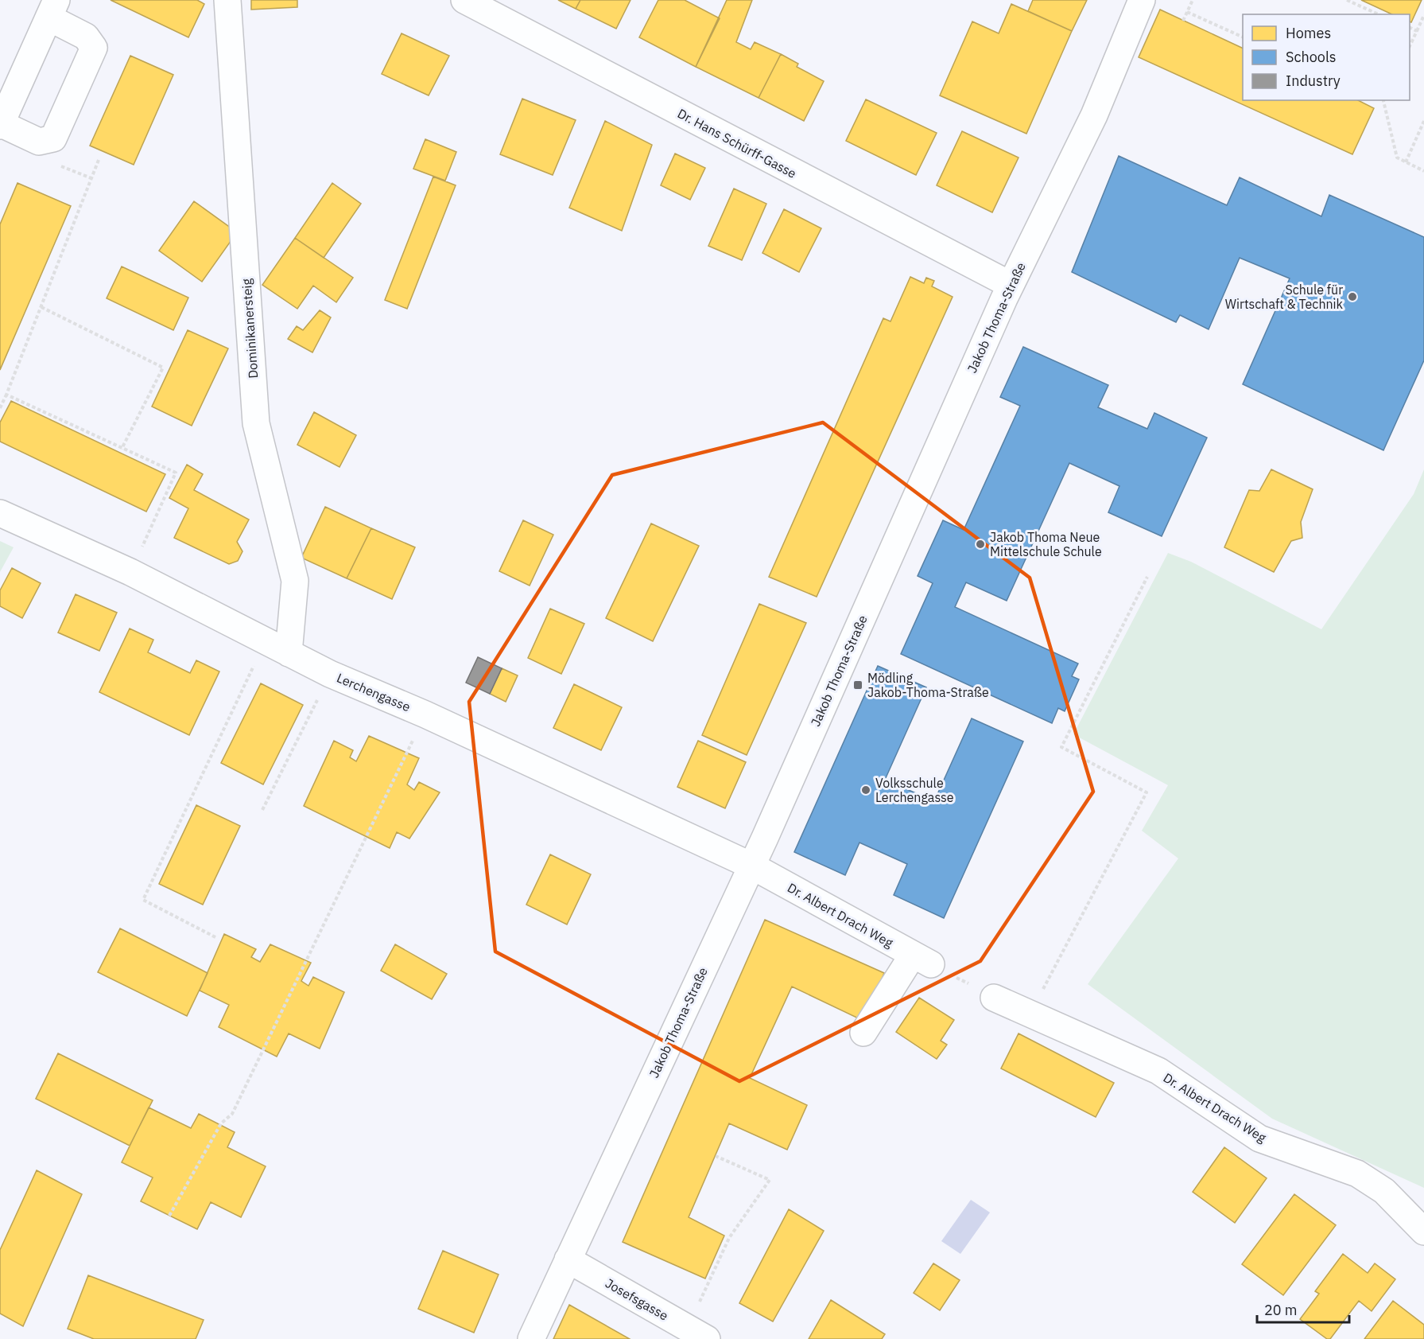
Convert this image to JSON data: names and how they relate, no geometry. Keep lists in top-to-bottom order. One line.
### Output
{"streets":{"street":["Dr. Hans Schürff-Gasse","Jakob Thoma-Straße","Dominikanersteig","Lerchengasse","Dr. Albert Drach Weg","Josefsgasse"]},"crossings":[["Dr. Hans Schürff-Gasse","Jakob Thoma-Straße"],["Jakob Thoma-Straße","Lerchengasse"],["Jakob Thoma-Straße","Dr. Albert Drach Weg"],["Jakob Thoma-Straße","Josefsgasse"],["Dominikanersteig","Lerchengasse"],["Lerchengasse","Dr. Albert Drach Weg"]],"places":{"other":["Schule für Wirtschaft & Technik","Jakob Thoma Neue Mittelschule Schule","Volksschule Lerchengasse"],"transit":["Mödling Jakob-Thoma-Straße"]},"legend":["Homes","Schools","Industry"],"scale_bar":"20 m"}
